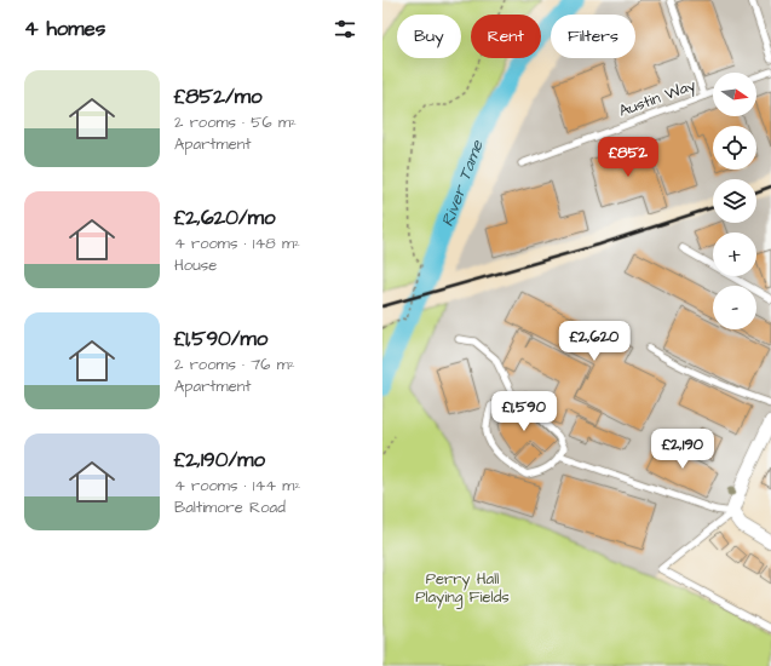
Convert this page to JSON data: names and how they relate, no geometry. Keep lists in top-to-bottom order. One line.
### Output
{"streets":{"lane":["Austin Way"]},"water":["River Tame"],"parks":["Perry Hall Playing Fields"],"north":"right","page":{"heading":"4 homes","chip":["Buy","Rent","Filters"],"list":[{"name":"£852/mo","note":"2 rooms · 56 m² · Apartment"},{"name":"£2,620/mo","note":"4 rooms · 148 m² · House"},{"name":"£1,590/mo","note":"2 rooms · 76 m² · Apartment"},{"name":"£2,190/mo","note":"4 rooms · 144 m² · Baltimore Road"}],"map_buttons":["+","−"],"price":["£852","£2,620","£1,590","£2,190"]}}
